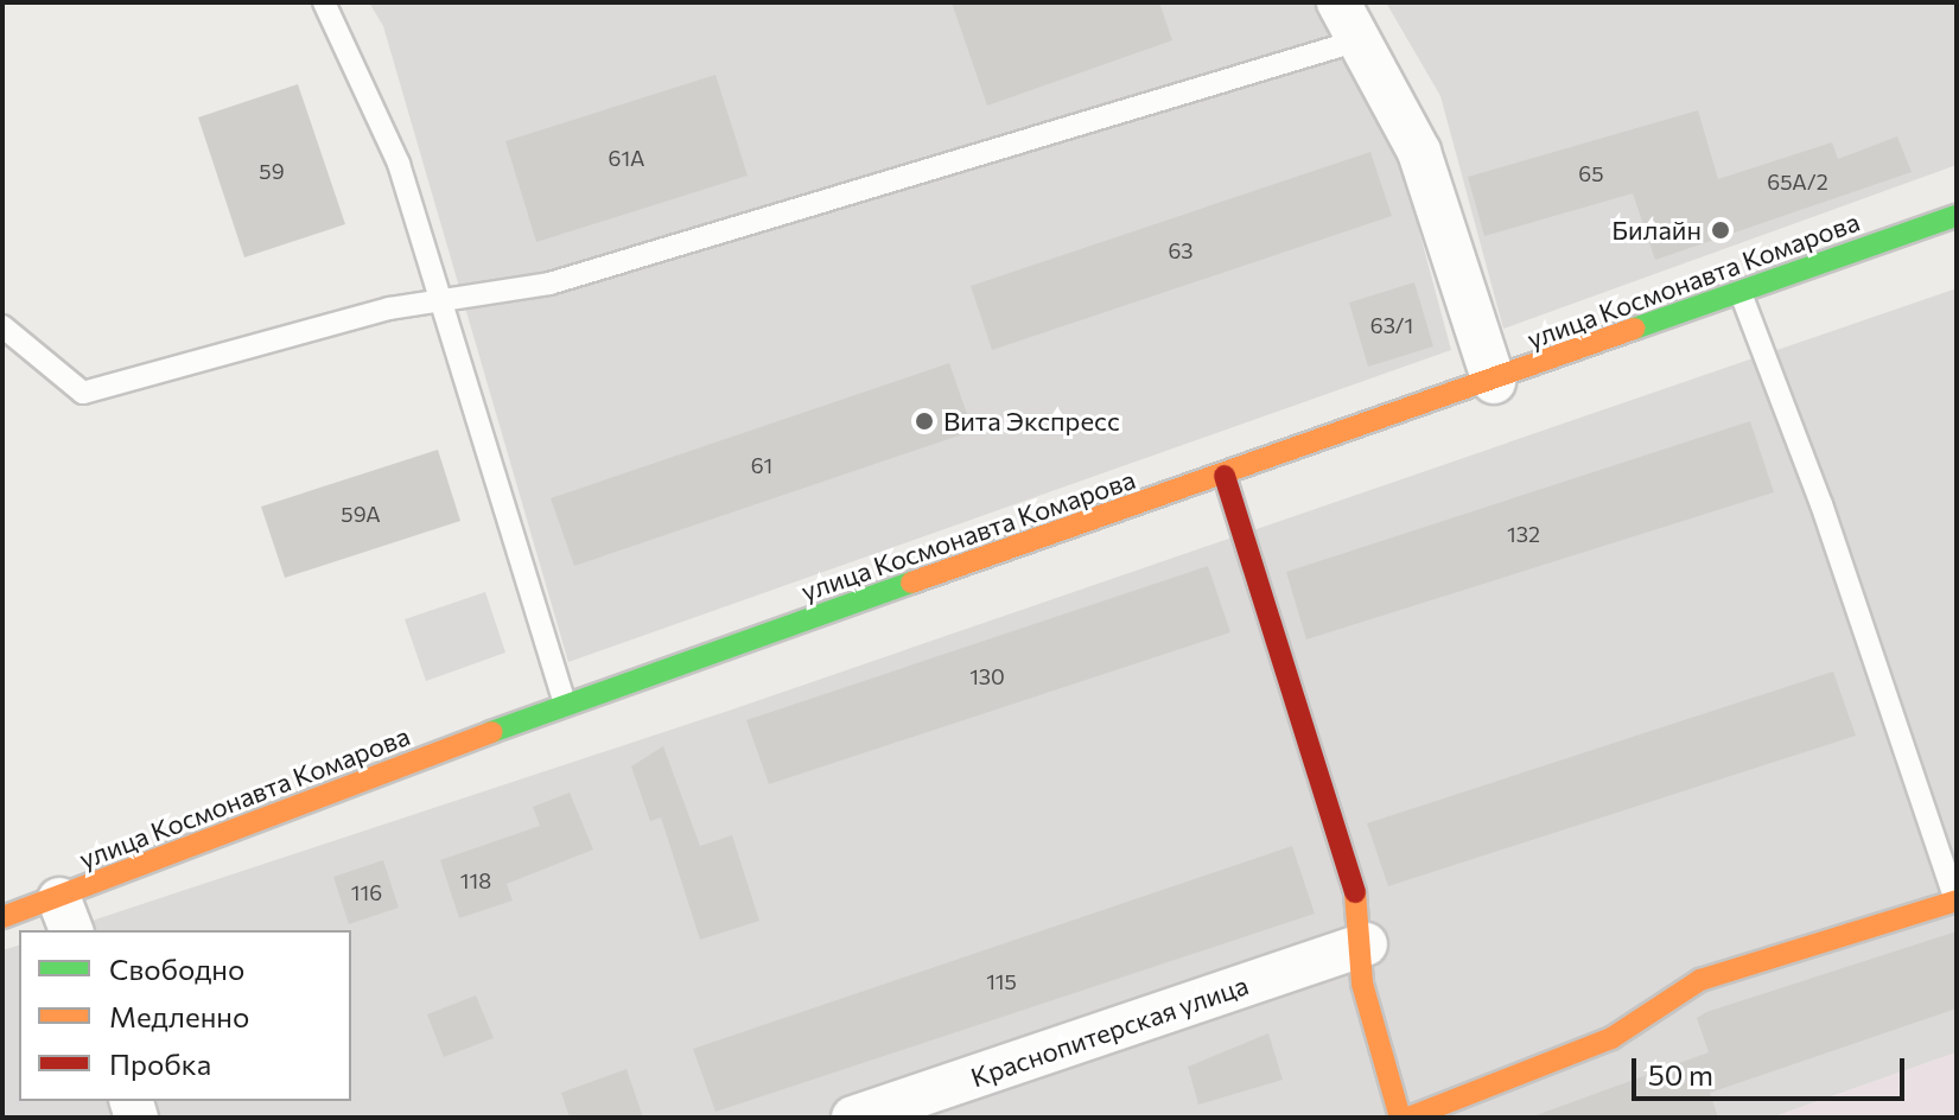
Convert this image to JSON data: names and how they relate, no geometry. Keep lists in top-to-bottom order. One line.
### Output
{"streets":{"main road":["улица Космонавта Комарова"],"street":["Краснопитерская улица"]},"places":["Билайн","Вита Экспресс"],"house_numbers":["61А","59","65","65А/2","63","63/1","61","59А","132","130","118","116","115"],"legend":["Свободно","Медленно","Пробка"],"scale_bar":"50 m"}
